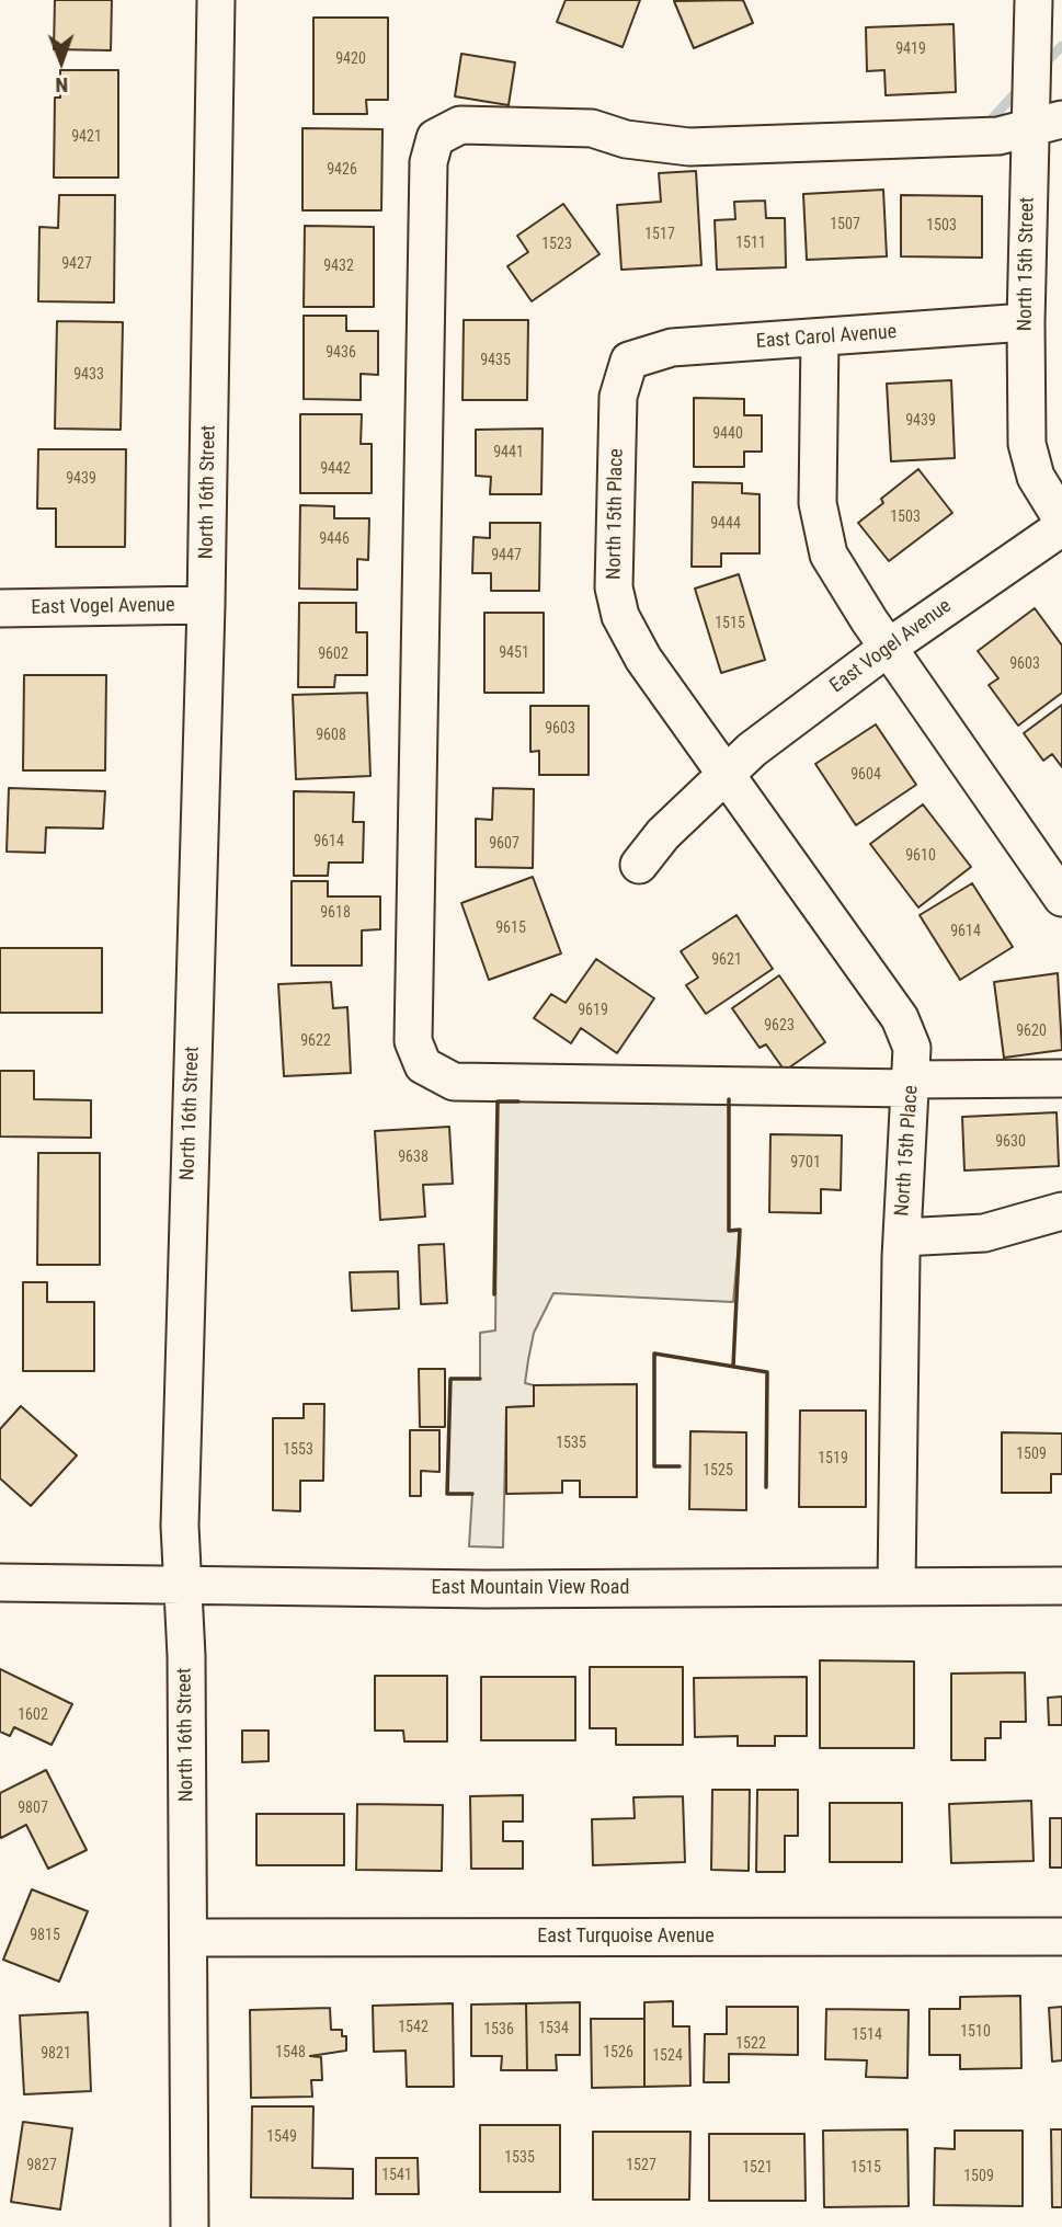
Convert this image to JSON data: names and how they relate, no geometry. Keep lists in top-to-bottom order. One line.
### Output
{"streets":{"street":["North 15th Street","East Carol Avenue","North 16th Street","North 15th Place","East Vogel Avenue","East Mountain View Road","East Turquoise Avenue"]},"crossings":[["North 15th Street","East Carol Avenue"],["East Carol Avenue","North 15th Place"],["North 16th Street","East Vogel Avenue"],["North 16th Street","East Mountain View Road"],["North 16th Street","East Turquoise Avenue"],["North 15th Place","East Vogel Avenue"],["North 15th Place","East Mountain View Road"]],"house_numbers":["9419","9420","9421","9426","1507","1503","1517","1511","1523","9427","9432","9436","9435","9433","9439","9440","9441","9442","9439","1503","9444","9446","9447","1515","9451","9602","9603","9603","9608","9604","9614","9607","9610","9618","9615","9614","9621","9619","9623","9620","9622","9630","9638","9701","1535","1553","1509","1519","1525","1602","9807","9815","1542","1534","1536","1510","1514","1522","1548","1526","9821","1524","1549","1535","9827","1527","1521","1515","1541","1509"],"north":"bottom"}
